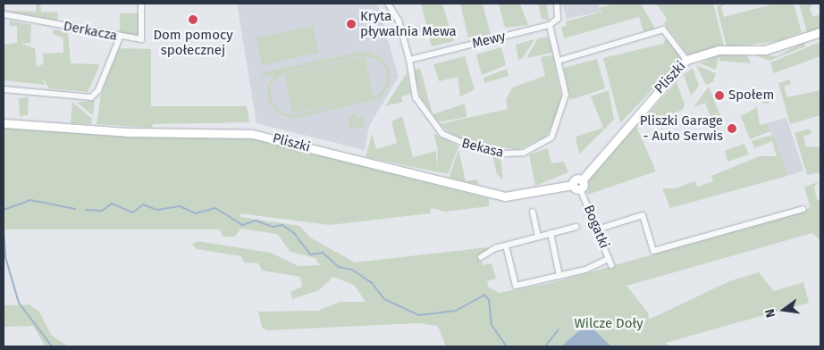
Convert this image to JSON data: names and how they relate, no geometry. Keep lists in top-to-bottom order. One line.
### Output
{"streets":{"street":["Derkacza","Mewy","Pliszki","Bekasa","Bogatki"]},"crossings":[["Mewy","Bekasa"],["Pliszki","Bogatki"]],"parks":["Wilcze Doły"],"places":["Dom pomocy społecznej","Kryta pływalnia Mewa","Społem","Pliszki Garage - Auto Serwis"],"north":"left"}
